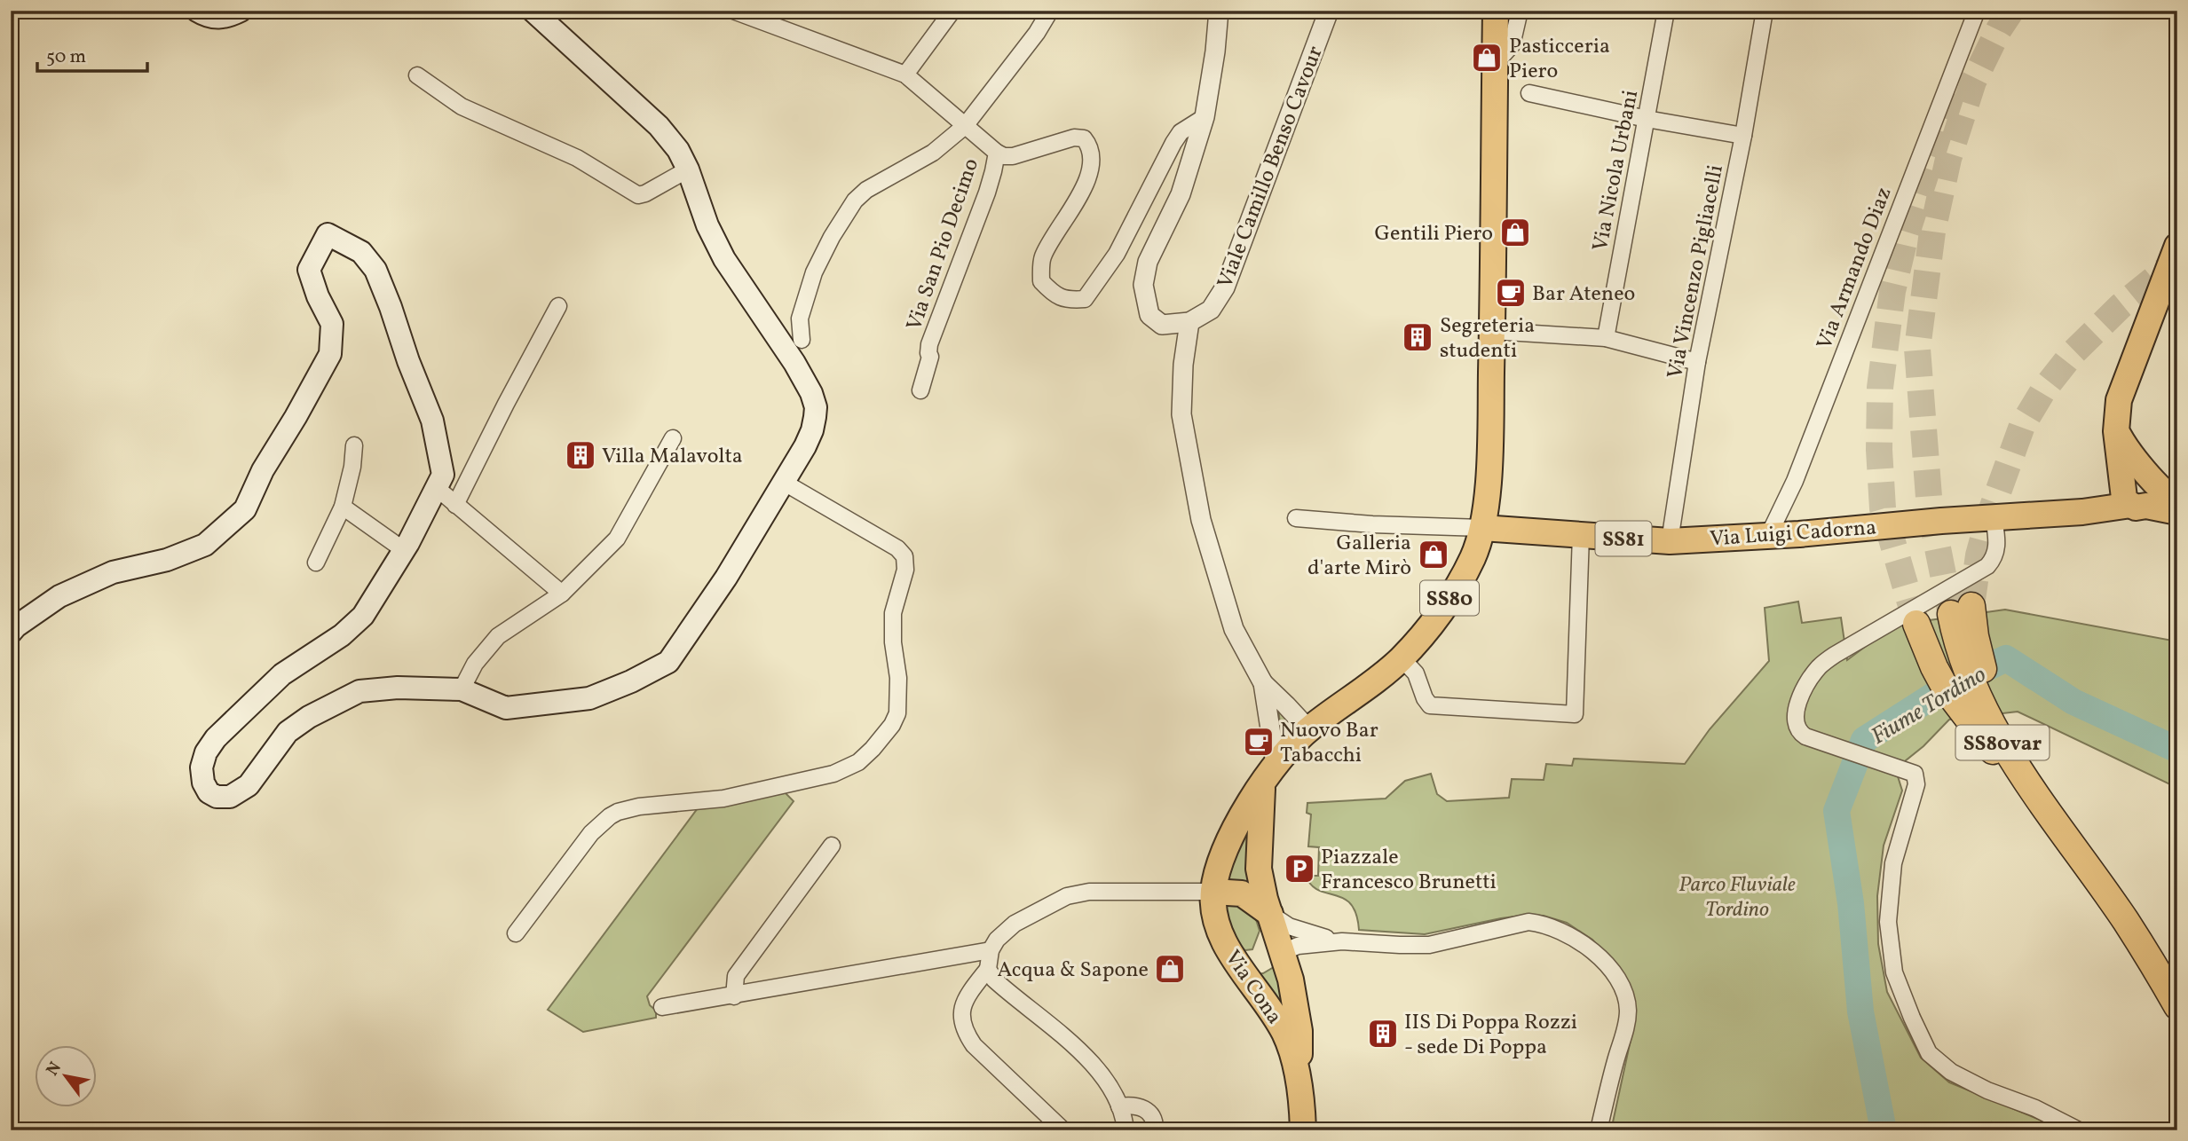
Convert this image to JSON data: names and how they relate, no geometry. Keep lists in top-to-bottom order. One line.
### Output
{"streets":{"main road":["Via Luigi Cadorna","SS81","SS80","Via Cona"],"street":["Viale Camillo Benso Cavour","Via Nicola Urbani","Via San Pio Decimo","Via Armando Diaz","Via Vincenzo Pigliacelli"]},"crossings":[["Via Armando Diaz","Via Luigi Cadorna"],["Via Vincenzo Pigliacelli","Via Luigi Cadorna"],["Via Luigi Cadorna","SS80"],["SS80","Via Cona"]],"water":["Fiume Tordino"],"parks":["Parco Fluviale Tordino"],"places":{"shop":["Pasticceria Piero","Gentili Piero","Galleria d'arte Mirò","Acqua & Sapone"],"cafe":["Bar Ateneo","Nuovo Bar Tabacchi"],"building":["Segreteria studenti","Villa Malavolta","IIS Di Poppa Rozzi - sede Di Poppa"],"parking":["Piazzale Francesco Brunetti"]},"scale_bar":"50 m","north":"top left"}
